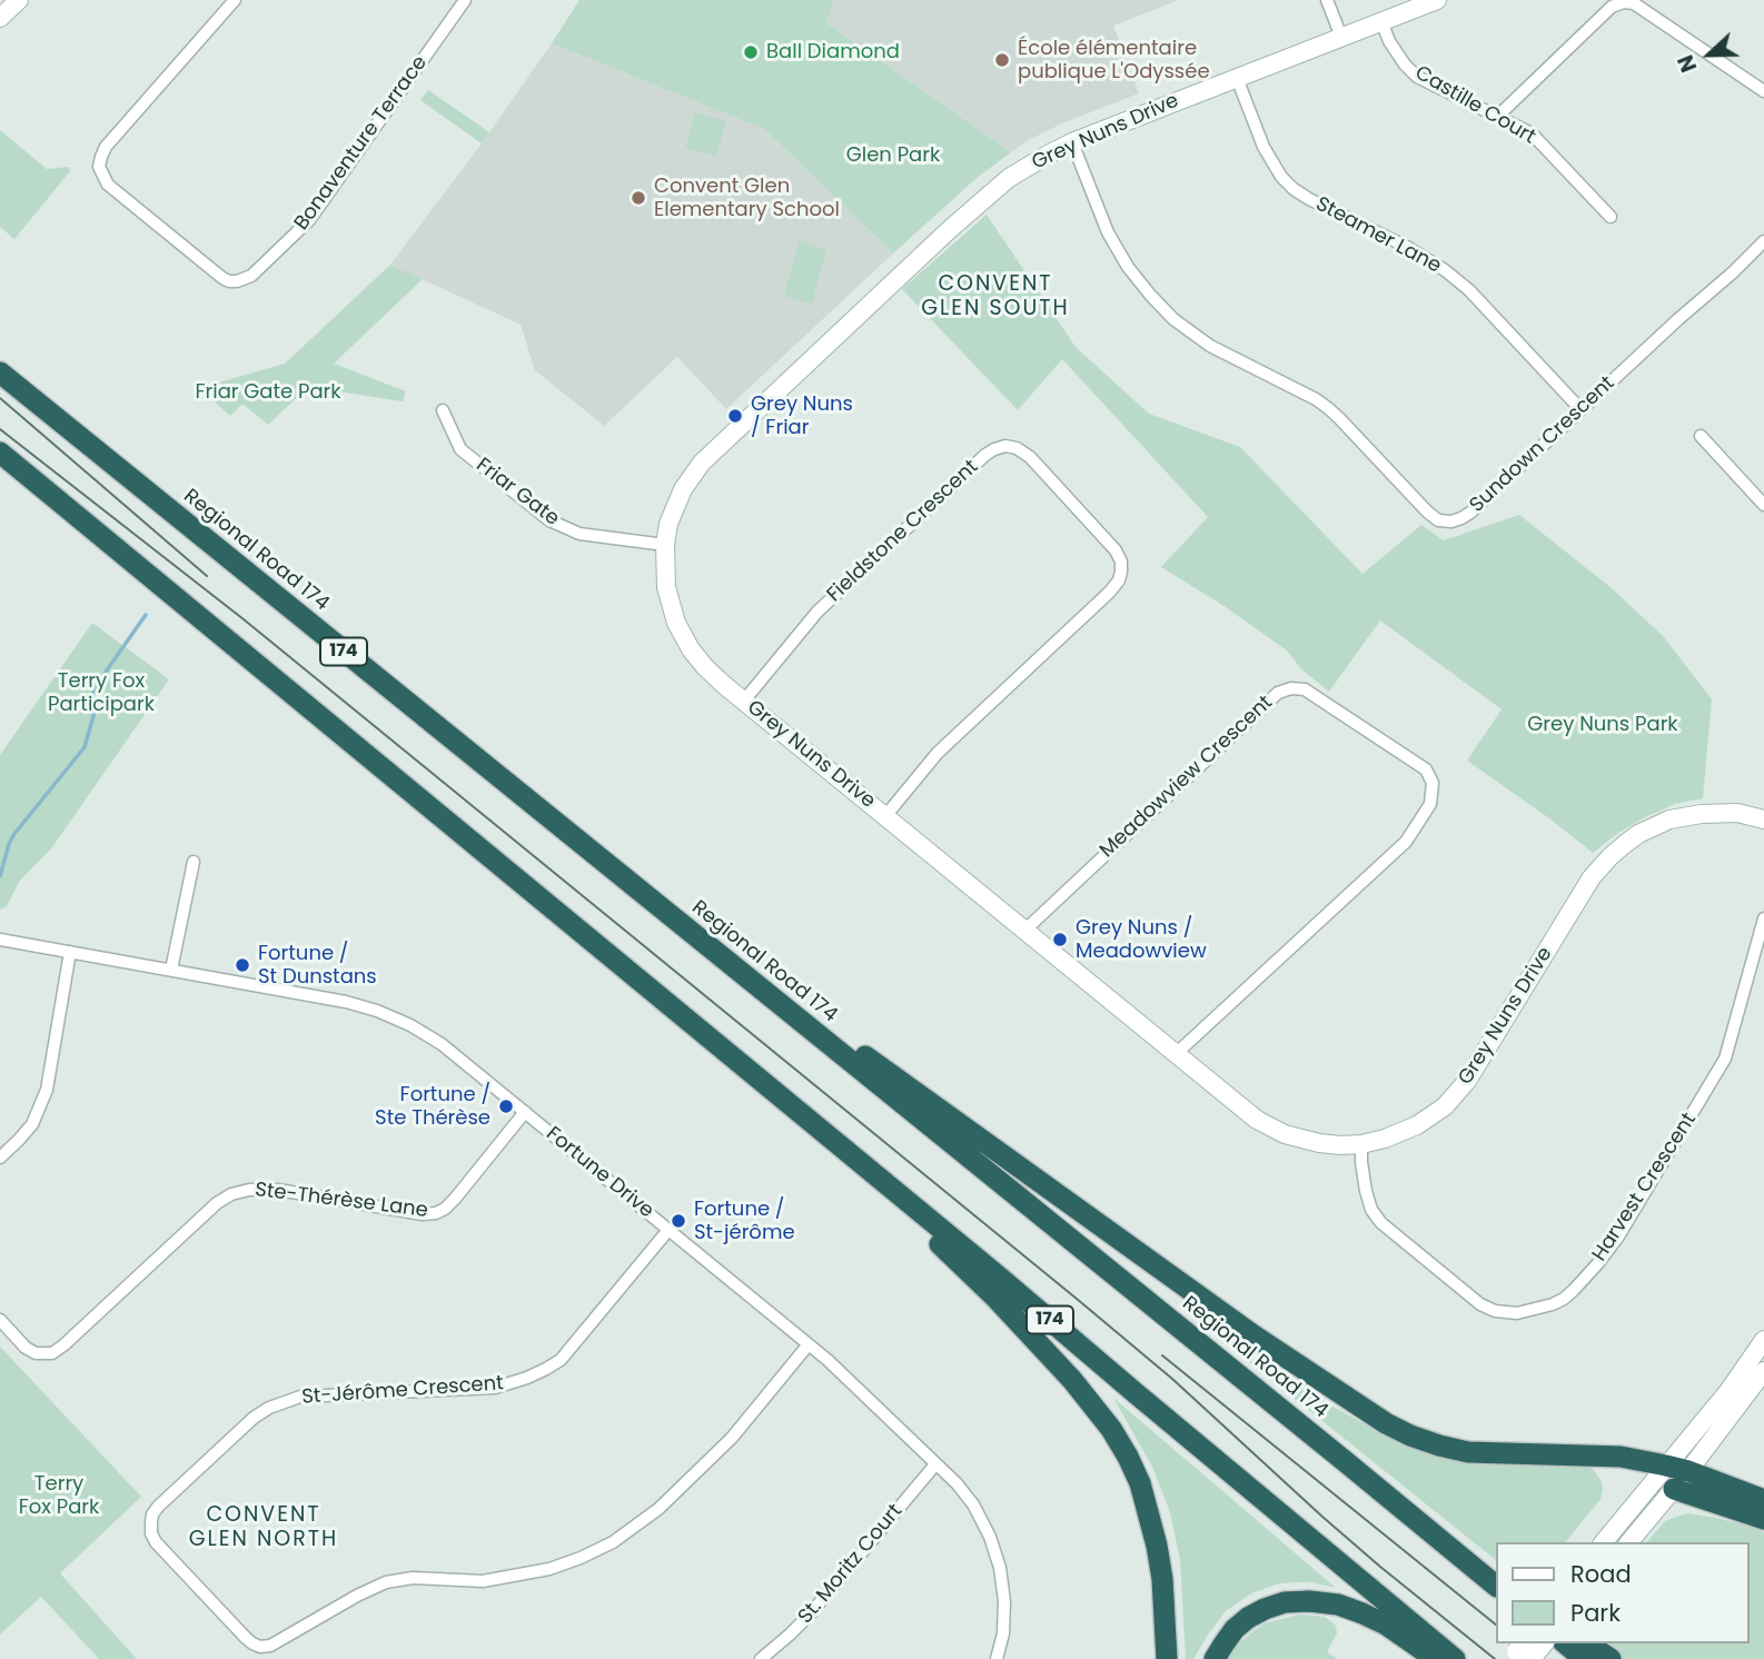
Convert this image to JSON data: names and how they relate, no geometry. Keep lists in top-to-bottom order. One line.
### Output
{"streets":{"highway":["Regional Road 174","174"],"street":["Castille Court","Grey Nuns Drive","Bonaventure Terrace","Steamer Lane","Sundown Crescent","Friar Gate","Fieldstone Crescent","Meadowview Crescent","Fortune Drive","Harvest Crescent","Ste-Thérèse Lane","St-Jérôme Crescent","St. Moritz Court"]},"crossings":[["Castille Court","Grey Nuns Drive"],["Grey Nuns Drive","Steamer Lane"],["Grey Nuns Drive","Sundown Crescent"],["Grey Nuns Drive","Friar Gate"],["Grey Nuns Drive","Fieldstone Crescent"],["Grey Nuns Drive","Meadowview Crescent"],["Grey Nuns Drive","Harvest Crescent"],["Steamer Lane","Sundown Crescent"],["Fortune Drive","Ste-Thérèse Lane"],["Fortune Drive","St-Jérôme Crescent"],["Fortune Drive","St. Moritz Court"]],"districts":["CONVENT GLEN SOUTH","CONVENT GLEN NORTH"],"parks":["Glen Park","Friar Gate Park","Terry Fox Participark","Grey Nuns Park","Terry Fox Park"],"places":["Ball Diamond","École élémentaire publique L'Odyssée","Convent Glen Elementary School","Grey Nuns / Friar","Grey Nuns / Meadowview","Fortune / St Dunstans","Fortune / Ste Thérèse","Fortune / St-jérôme"],"legend":["Road","Park"],"north":"left"}
